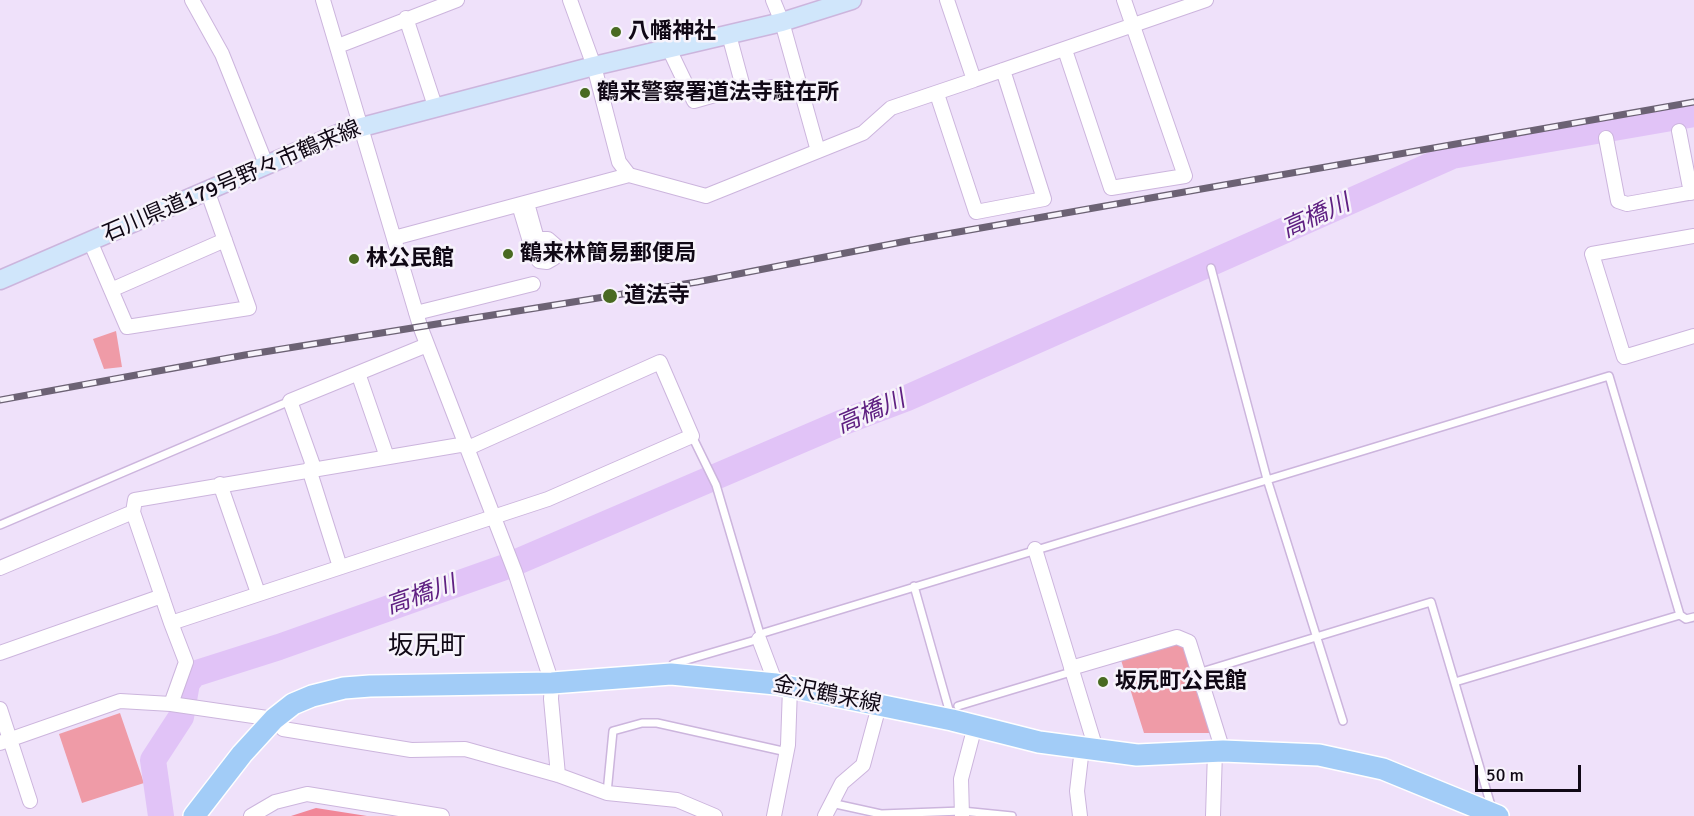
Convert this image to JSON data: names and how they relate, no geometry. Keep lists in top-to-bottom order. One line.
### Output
{"streets":{"main road":["石川県道179号野々市鶴来線","金沢鶴来線"]},"districts":["坂尻町"],"water":["高橋川"],"places":["八幡神社","鶴来警察署道法寺駐在所","鶴来林簡易郵便局","林公民館","道法寺","坂尻町公民館"],"scale_bar":"50 m"}
